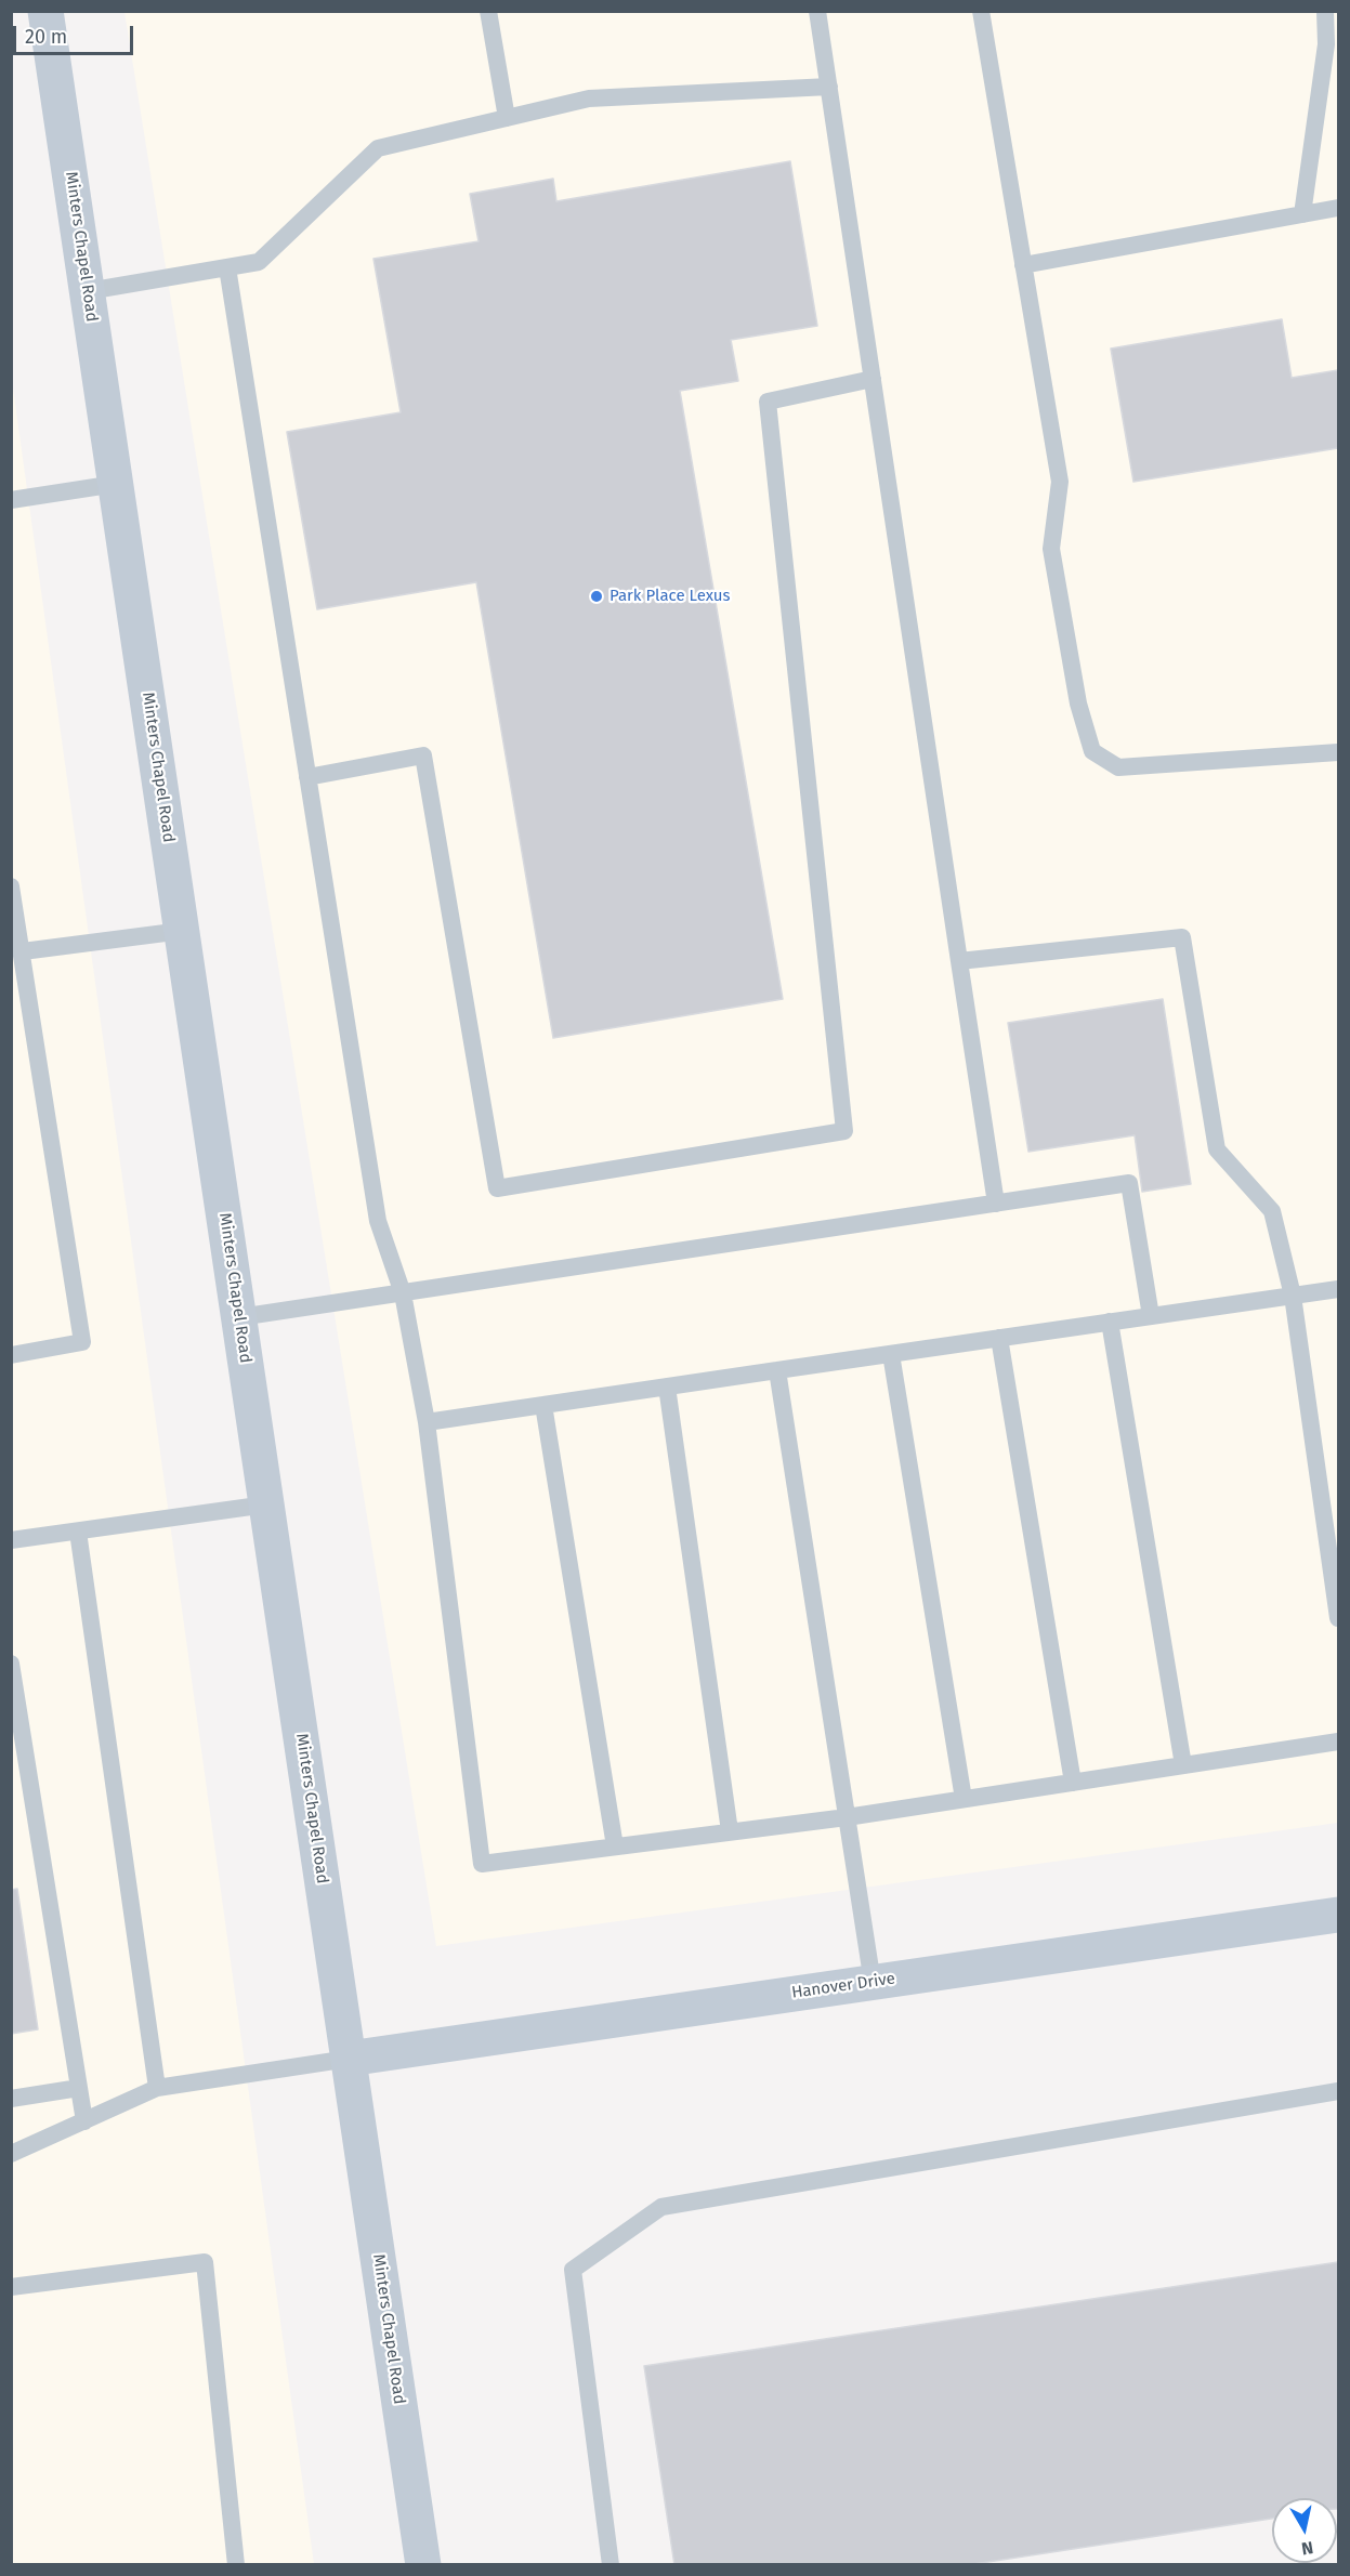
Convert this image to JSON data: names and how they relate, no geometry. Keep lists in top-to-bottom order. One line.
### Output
{"streets":{"street":["Minters Chapel Road","Hanover Drive"]},"crossings":[["Minters Chapel Road","Hanover Drive"]],"places":["Park Place Lexus"],"scale_bar":"20 m","north":"bottom"}
